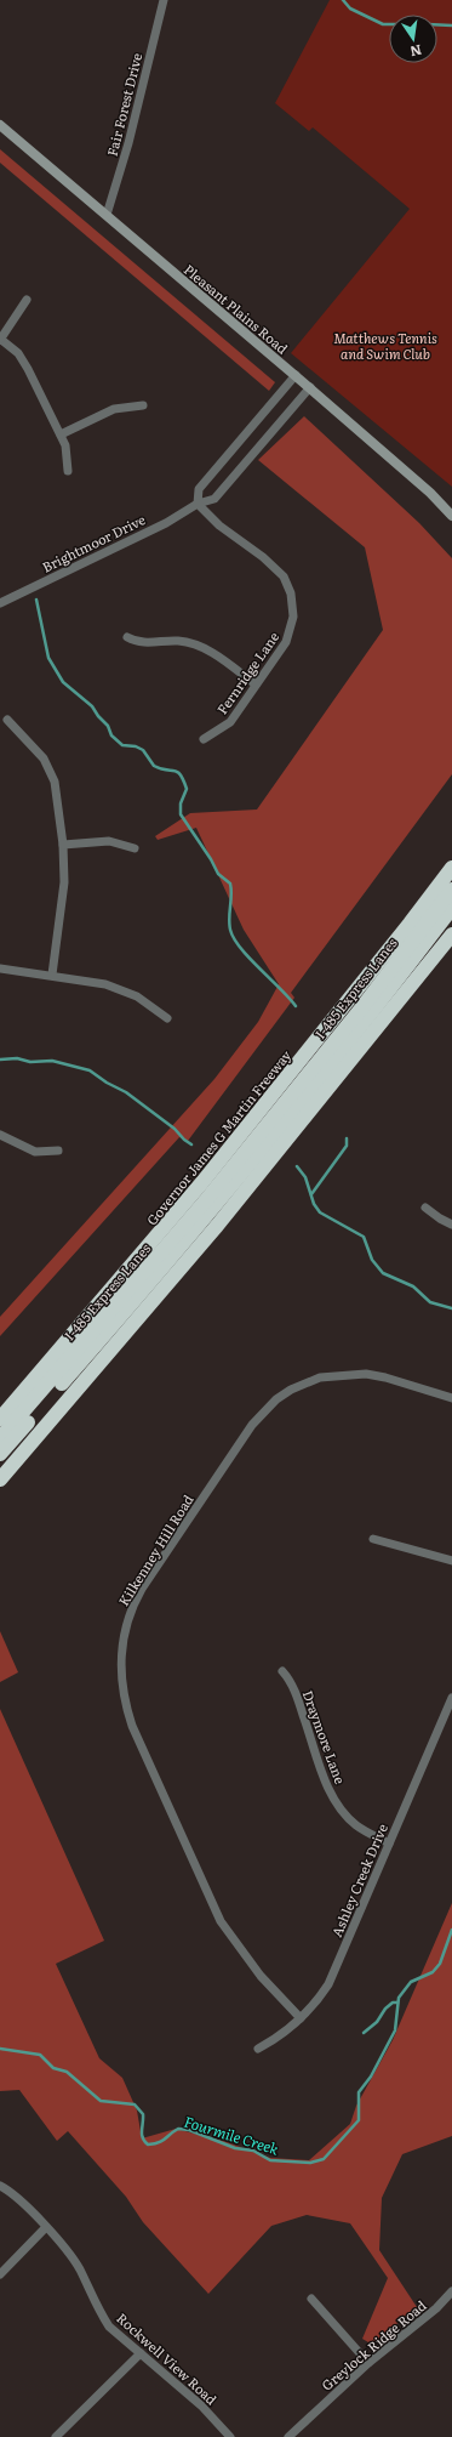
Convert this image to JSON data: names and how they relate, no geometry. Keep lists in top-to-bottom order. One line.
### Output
{"streets":{"highway":["I-485 Express Lanes","Governor James G Martin Freeway"],"street":["Fair Forest Drive","Pleasant Plains Road","Brightmoor Drive","Fernridge Lane","Kilkenney Hill Road","Draymore Lane","Ashley Creek Drive","Greylock Ridge Road","Rockwell View Road"]},"crossings":[["Fair Forest Drive","Pleasant Plains Road"],["Pleasant Plains Road","Brightmoor Drive"],["Brightmoor Drive","Fernridge Lane"],["Kilkenney Hill Road","Ashley Creek Drive"],["Draymore Lane","Ashley Creek Drive"]],"water":["Fourmile Creek"],"parks":["Matthews Tennis and Swim Club"],"north":"bottom"}
